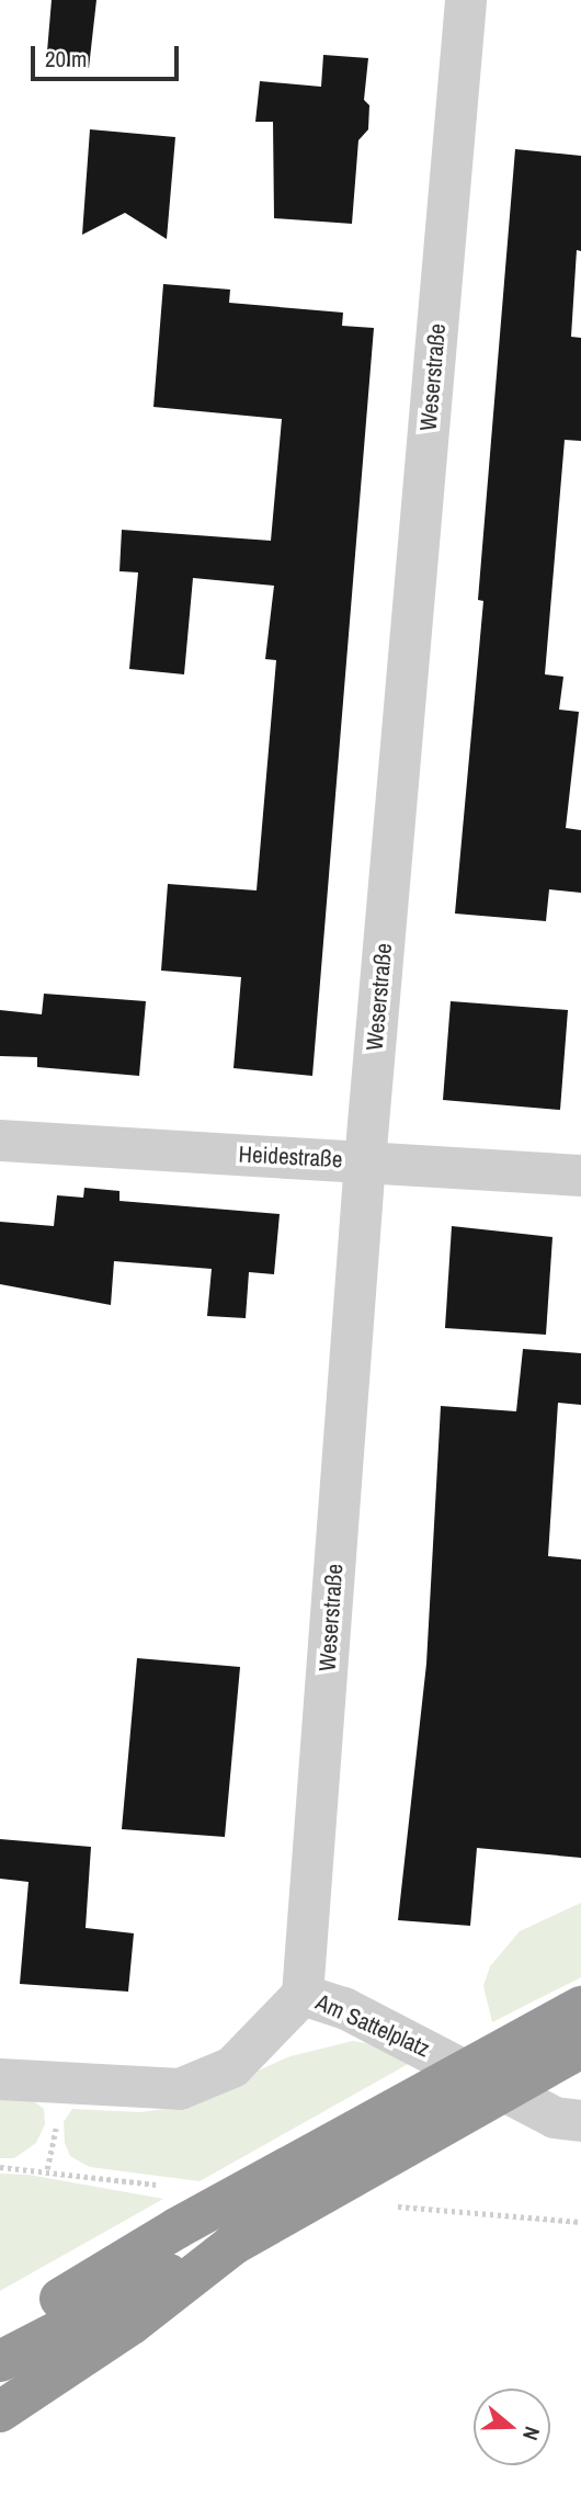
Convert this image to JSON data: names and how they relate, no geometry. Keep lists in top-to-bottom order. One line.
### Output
{"streets":{"street":["Weserstraße","Heidestraße","Am Sattelplatz"]},"crossings":[["Weserstraße","Heidestraße"],["Weserstraße","Am Sattelplatz"]],"scale_bar":"20 m","north":"right"}
